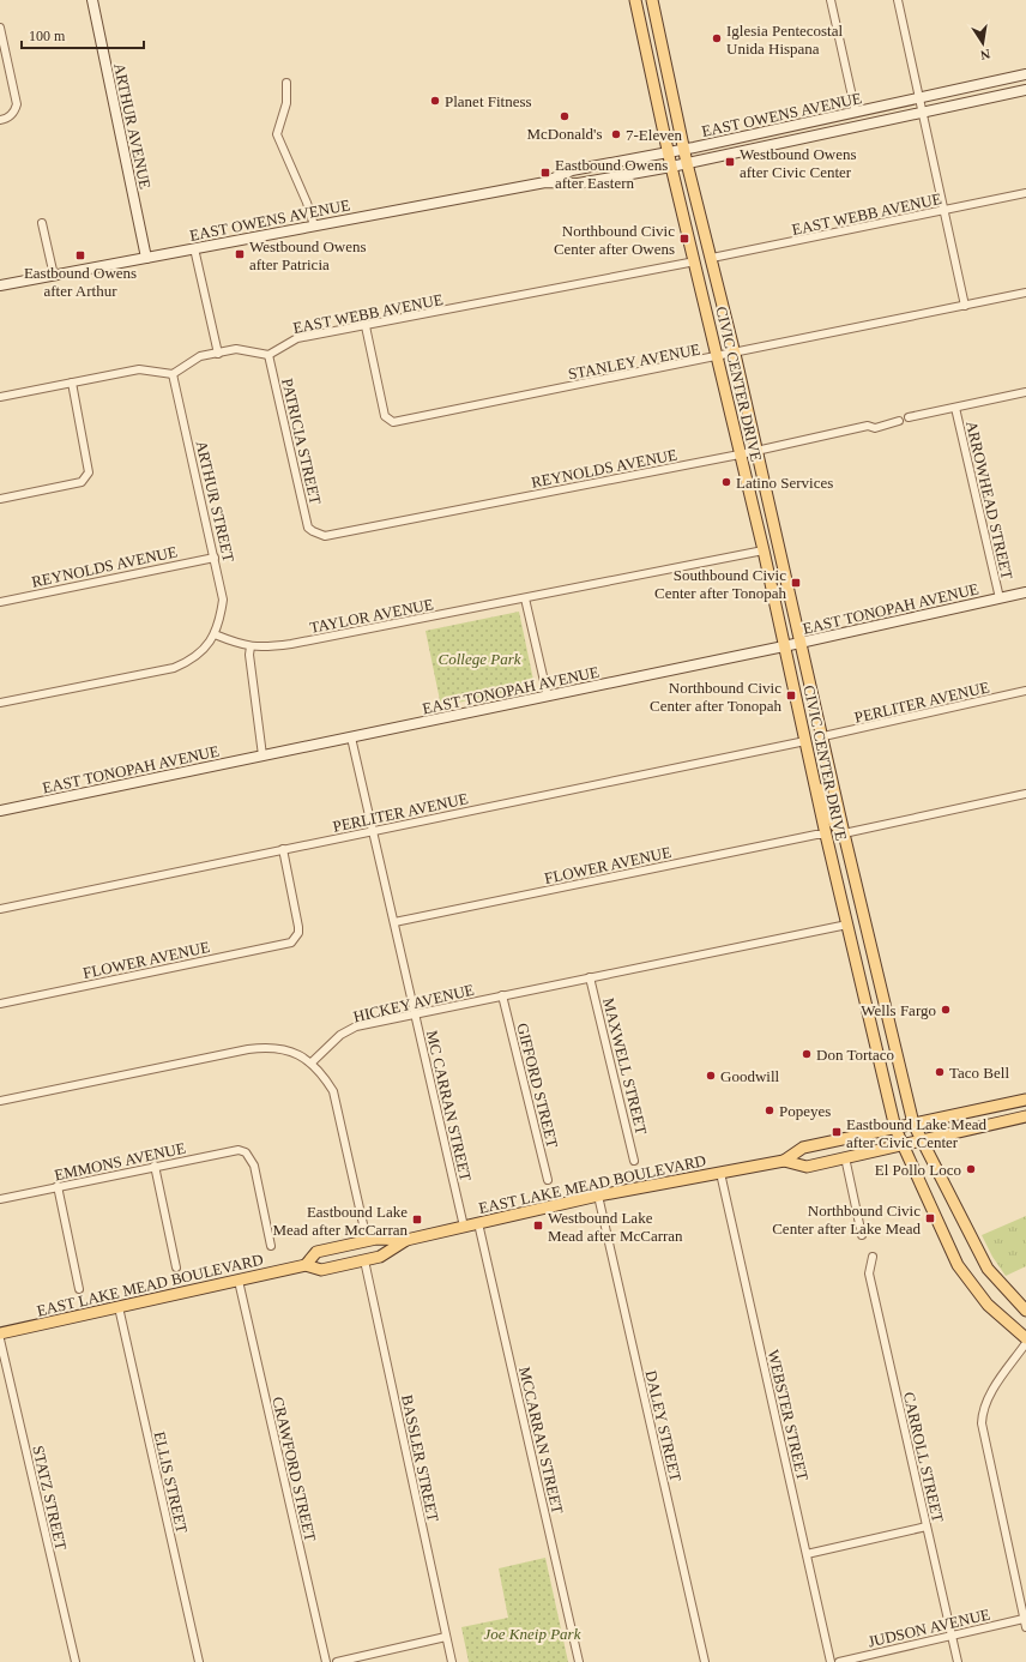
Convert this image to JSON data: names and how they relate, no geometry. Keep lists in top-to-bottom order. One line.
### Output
{"streets":{"main road":["EAST OWENS AVENUE","ARTHUR AVENUE","CIVIC CENTER DRIVE","EAST TONOPAH AVENUE","EAST LAKE MEAD BOULEVARD"],"street":["EAST WEBB AVENUE","STANLEY AVENUE","PATRICIA STREET","REYNOLDS AVENUE","ARROWHEAD STREET","ARTHUR STREET","TAYLOR AVENUE","PERLITER AVENUE","FLOWER AVENUE","HICKEY AVENUE","MAXWELL STREET","GIFFORD STREET","MC CARRAN STREET","EMMONS AVENUE","WEBSTER STREET","DALEY STREET","MCCARRAN STREET","CARROLL STREET","BASSLER STREET","CRAWFORD STREET","ELLIS STREET","STATZ STREET","JUDSON AVENUE"]},"crossings":[["EAST OWENS AVENUE","ARTHUR AVENUE"],["EAST OWENS AVENUE","CIVIC CENTER DRIVE"],["EAST WEBB AVENUE","STANLEY AVENUE"],["EAST WEBB AVENUE","CIVIC CENTER DRIVE"],["EAST WEBB AVENUE","PATRICIA STREET"],["STANLEY AVENUE","CIVIC CENTER DRIVE"],["CIVIC CENTER DRIVE","REYNOLDS AVENUE"],["CIVIC CENTER DRIVE","EAST TONOPAH AVENUE"],["CIVIC CENTER DRIVE","TAYLOR AVENUE"],["CIVIC CENTER DRIVE","PERLITER AVENUE"],["CIVIC CENTER DRIVE","FLOWER AVENUE"],["CIVIC CENTER DRIVE","HICKEY AVENUE"],["CIVIC CENTER DRIVE","EAST LAKE MEAD BOULEVARD"],["PATRICIA STREET","REYNOLDS AVENUE"],["REYNOLDS AVENUE","ARTHUR STREET"],["ARROWHEAD STREET","EAST TONOPAH AVENUE"],["ARTHUR STREET","TAYLOR AVENUE"],["EAST TONOPAH AVENUE","MC CARRAN STREET"],["PERLITER AVENUE","FLOWER AVENUE"],["PERLITER AVENUE","MC CARRAN STREET"],["FLOWER AVENUE","MC CARRAN STREET"],["HICKEY AVENUE","MAXWELL STREET"],["HICKEY AVENUE","GIFFORD STREET"],["HICKEY AVENUE","MC CARRAN STREET"],["MC CARRAN STREET","EAST LAKE MEAD BOULEVARD"],["EAST LAKE MEAD BOULEVARD","WEBSTER STREET"],["EAST LAKE MEAD BOULEVARD","DALEY STREET"],["EAST LAKE MEAD BOULEVARD","MCCARRAN STREET"],["EAST LAKE MEAD BOULEVARD","BASSLER STREET"],["EAST LAKE MEAD BOULEVARD","CRAWFORD STREET"],["EAST LAKE MEAD BOULEVARD","ELLIS STREET"],["CARROLL STREET","JUDSON AVENUE"]],"parks":["College Park","Joe Kneip Park"],"places":{"other":["Iglesia Pentecostal Unida Hispana","Planet Fitness","McDonald's","7-Eleven","Latino Services","Wells Fargo","Don Tortaco","Taco Bell","Goodwill","Popeyes","El Pollo Loco"],"transit":["Westbound Owens after Civic Center","Eastbound Owens after Eastern","Northbound Civic Center after Owens","Westbound Owens after Patricia","Eastbound Owens after Arthur","Southbound Civic Center after Tonopah","Northbound Civic Center after Tonopah","Eastbound Lake Mead after Civic Center","Northbound Civic Center after Lake Mead","Eastbound Lake Mead after McCarran","Westbound Lake Mead after McCarran"]},"scale_bar":"100 m","north":"bottom"}
